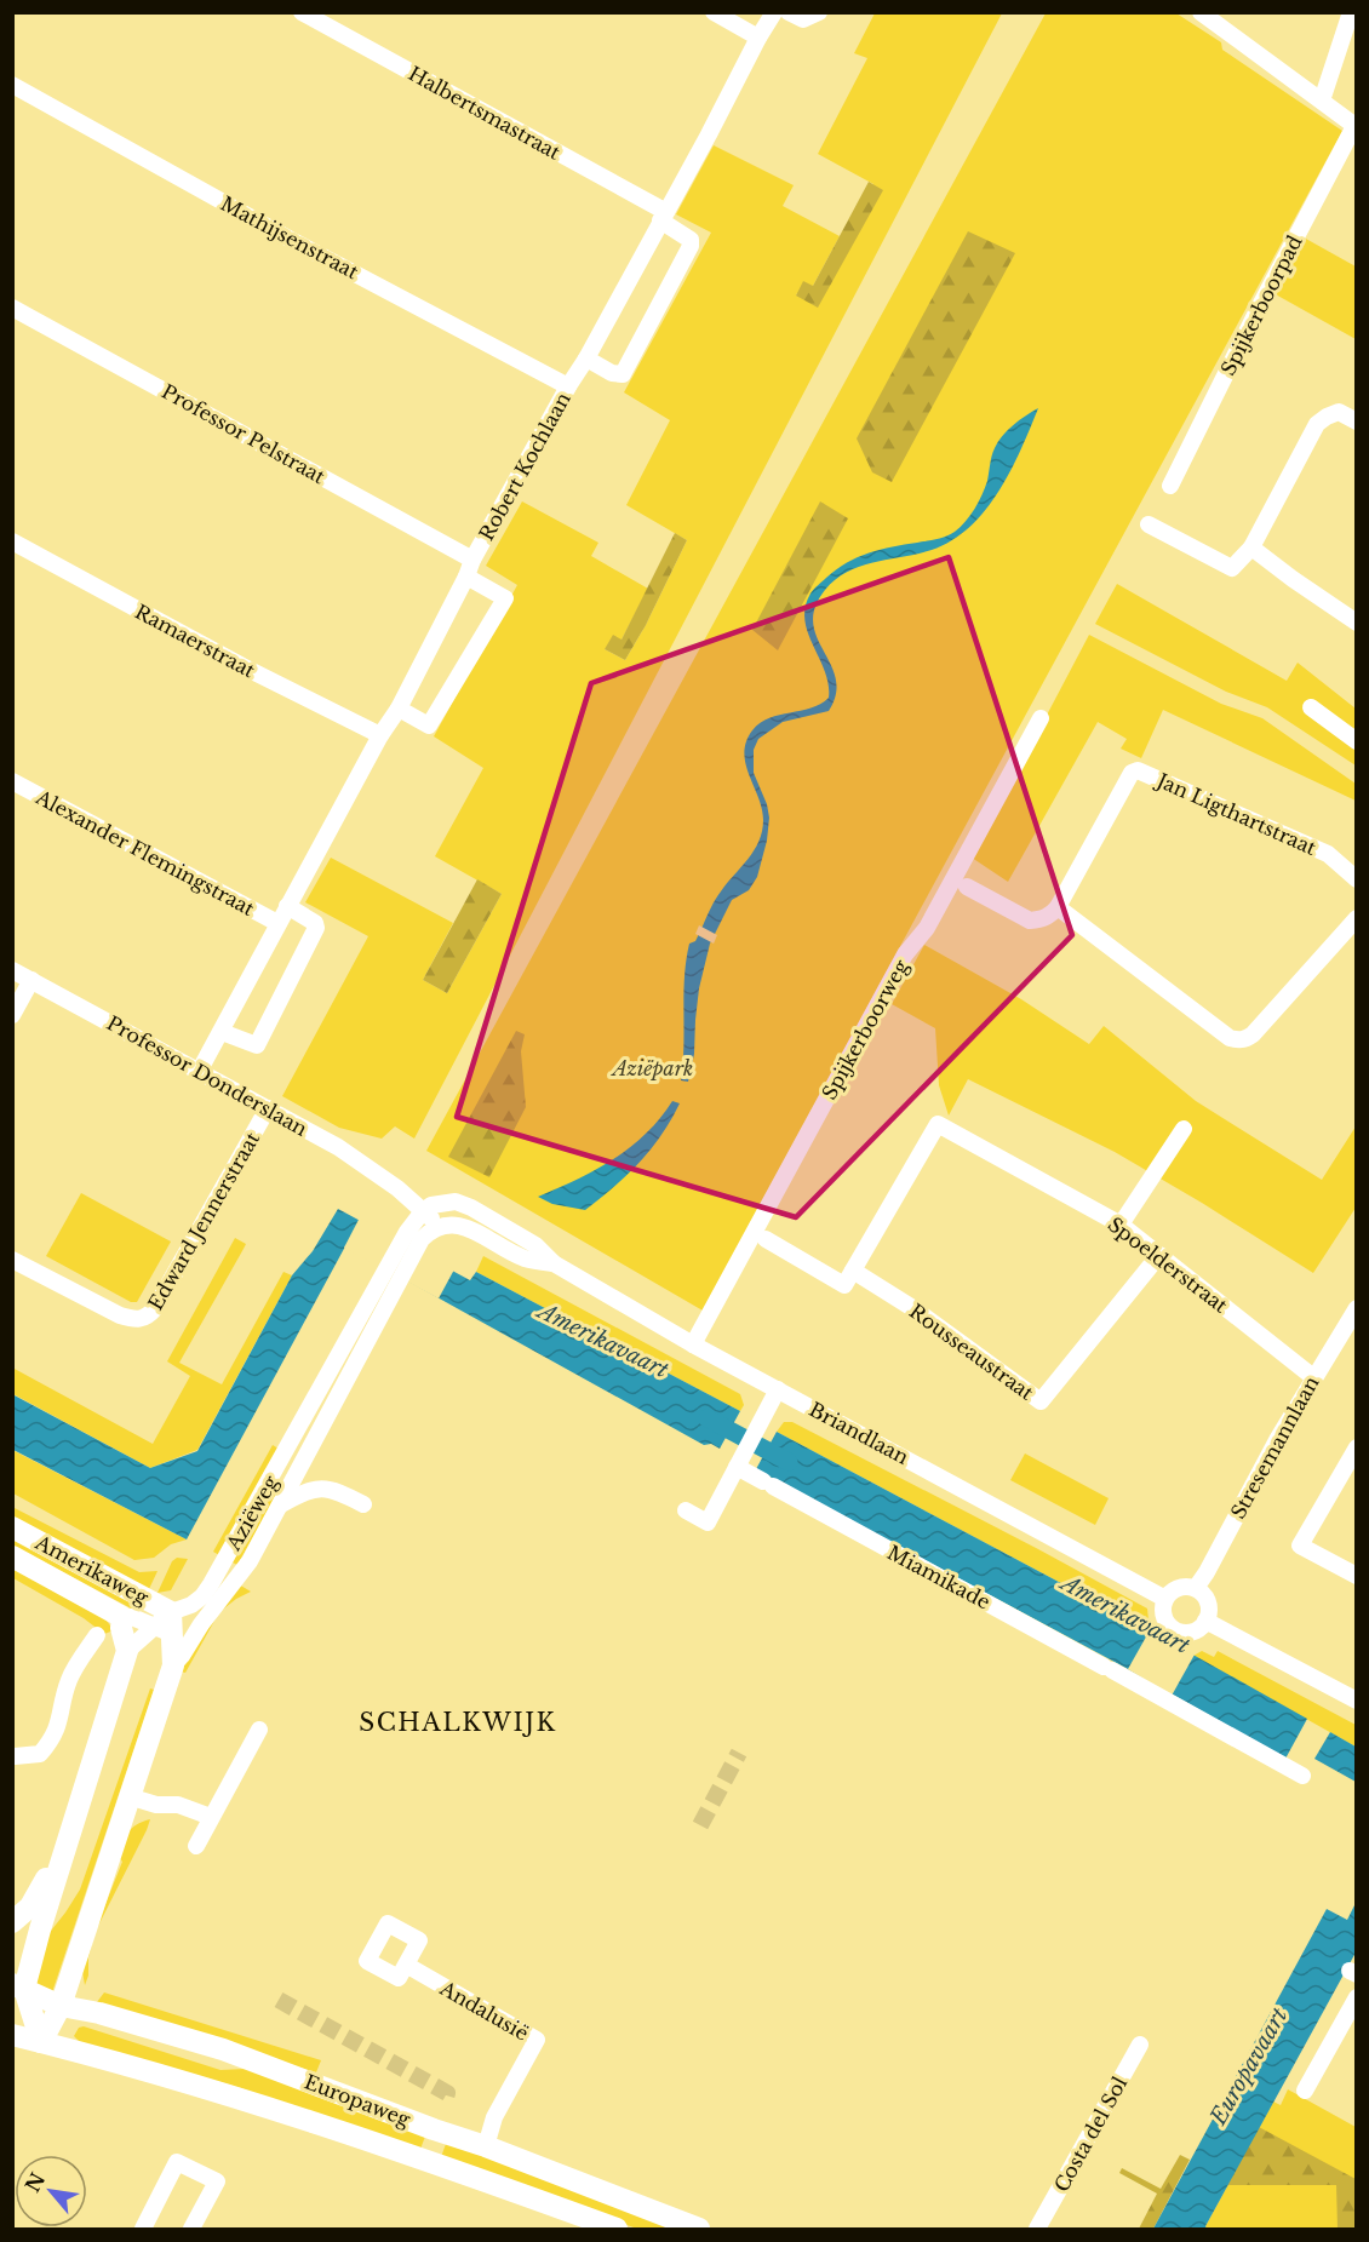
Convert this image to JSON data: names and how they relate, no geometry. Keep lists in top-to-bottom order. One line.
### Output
{"streets":{"main road":["Aziëweg","Amerikaweg","Europaweg"],"street":["Halbertsmastraat","Mathijsenstraat","Spijkerboorpad","Professor Pelstraat","Robert Kochlaan","Ramaerstraat","Jan Ligthartstraat","Alexander Flemingstraat","Spijkerboorweg","Professor Donderslaan","Edward Jennerstraat","Spoelderstraat","Rousseaustraat","Briandlaan","Stresemannlaan","Miamikade","Andalusië","Costa del Sol"]},"crossings":[["Halbertsmastraat","Robert Kochlaan"],["Mathijsenstraat","Robert Kochlaan"],["Professor Pelstraat","Robert Kochlaan"],["Robert Kochlaan","Ramaerstraat"],["Robert Kochlaan","Alexander Flemingstraat"],["Robert Kochlaan","Professor Donderslaan"],["Spijkerboorweg","Briandlaan"],["Professor Donderslaan","Edward Jennerstraat"],["Professor Donderslaan","Briandlaan"],["Professor Donderslaan","Aziëweg"],["Spoelderstraat","Rousseaustraat"],["Spoelderstraat","Stresemannlaan"],["Briandlaan","Stresemannlaan"],["Briandlaan","Aziëweg"],["Aziëweg","Amerikaweg"],["Aziëweg","Europaweg"],["Andalusië","Europaweg"]],"districts":["SCHALKWIJK"],"water":["Amerikavaart","Europavaart"],"parks":["Aziëpark"],"north":"top left"}
